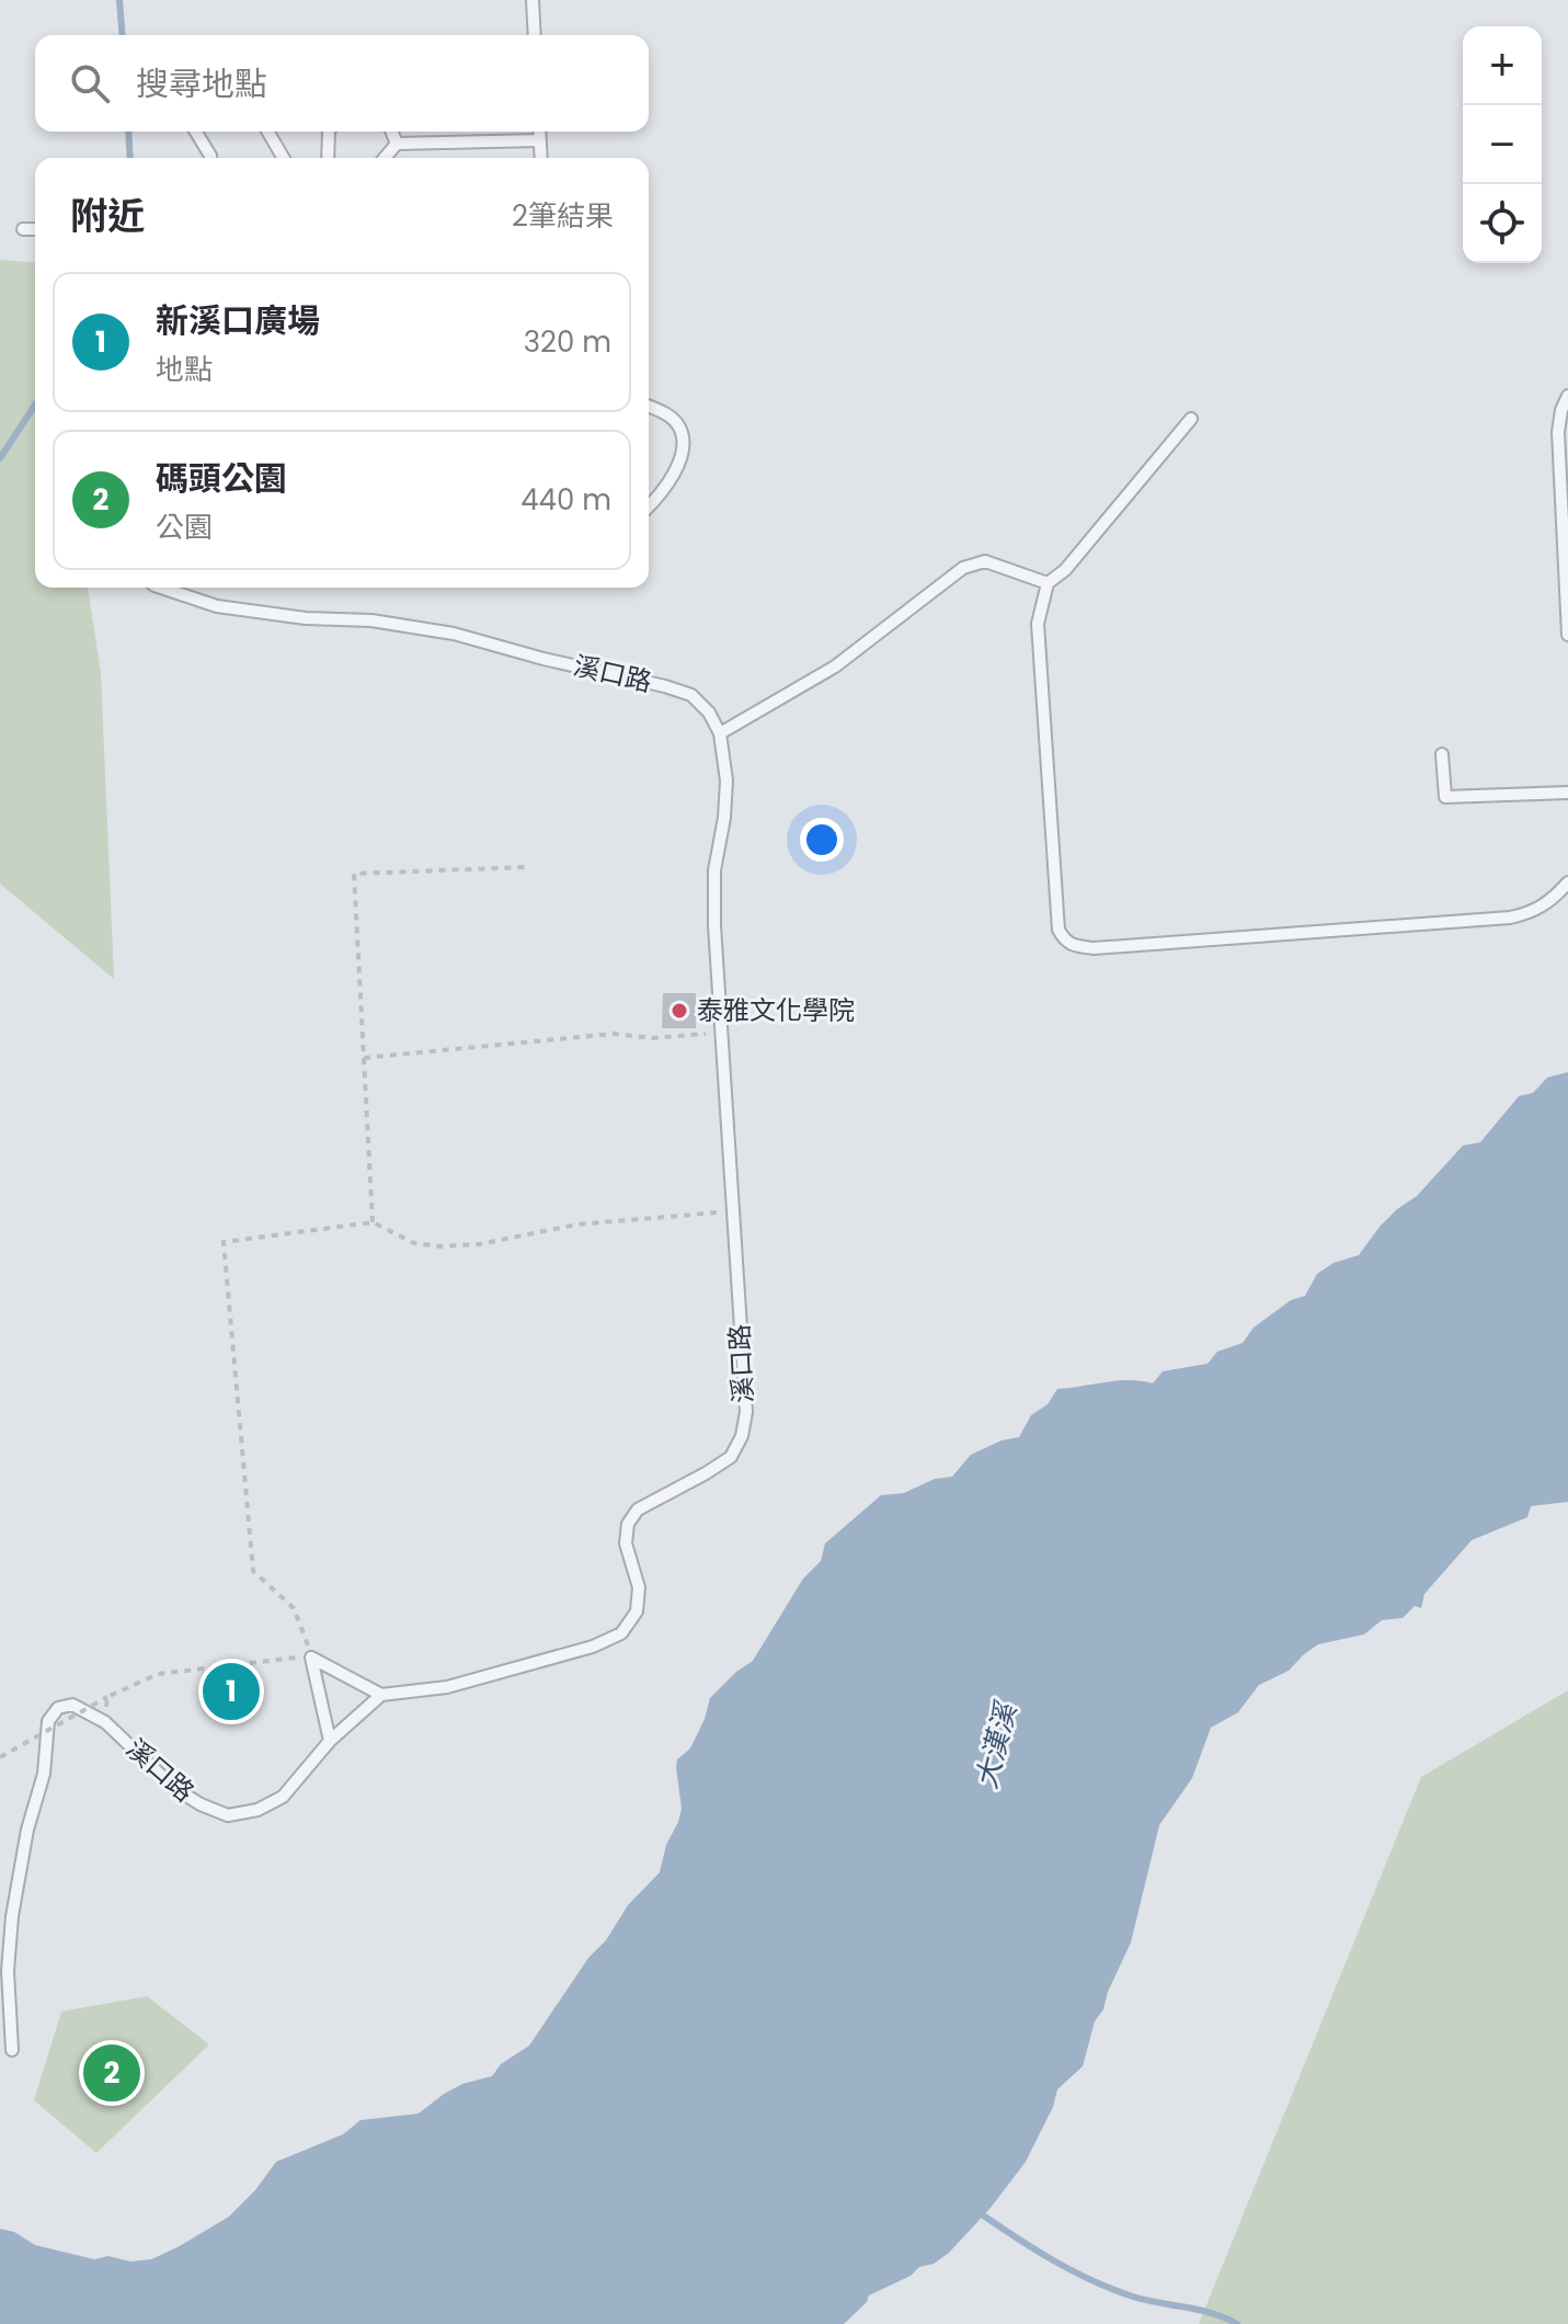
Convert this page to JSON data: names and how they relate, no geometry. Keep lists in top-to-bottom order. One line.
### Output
{"streets":{"lane":["溪口路"]},"water":["大漢溪"],"places":["泰雅文化學院"],"page":{"map_buttons":["+","−"],"search":"搜尋地點","heading":["附近","2筆結果"],"list":[{"mark":"1","name":"新溪口廣場","note":"地點","value":"320 m"},{"mark":"2","name":"碼頭公園","note":"公園","value":"440 m"}],"pins":["1","2"]}}
